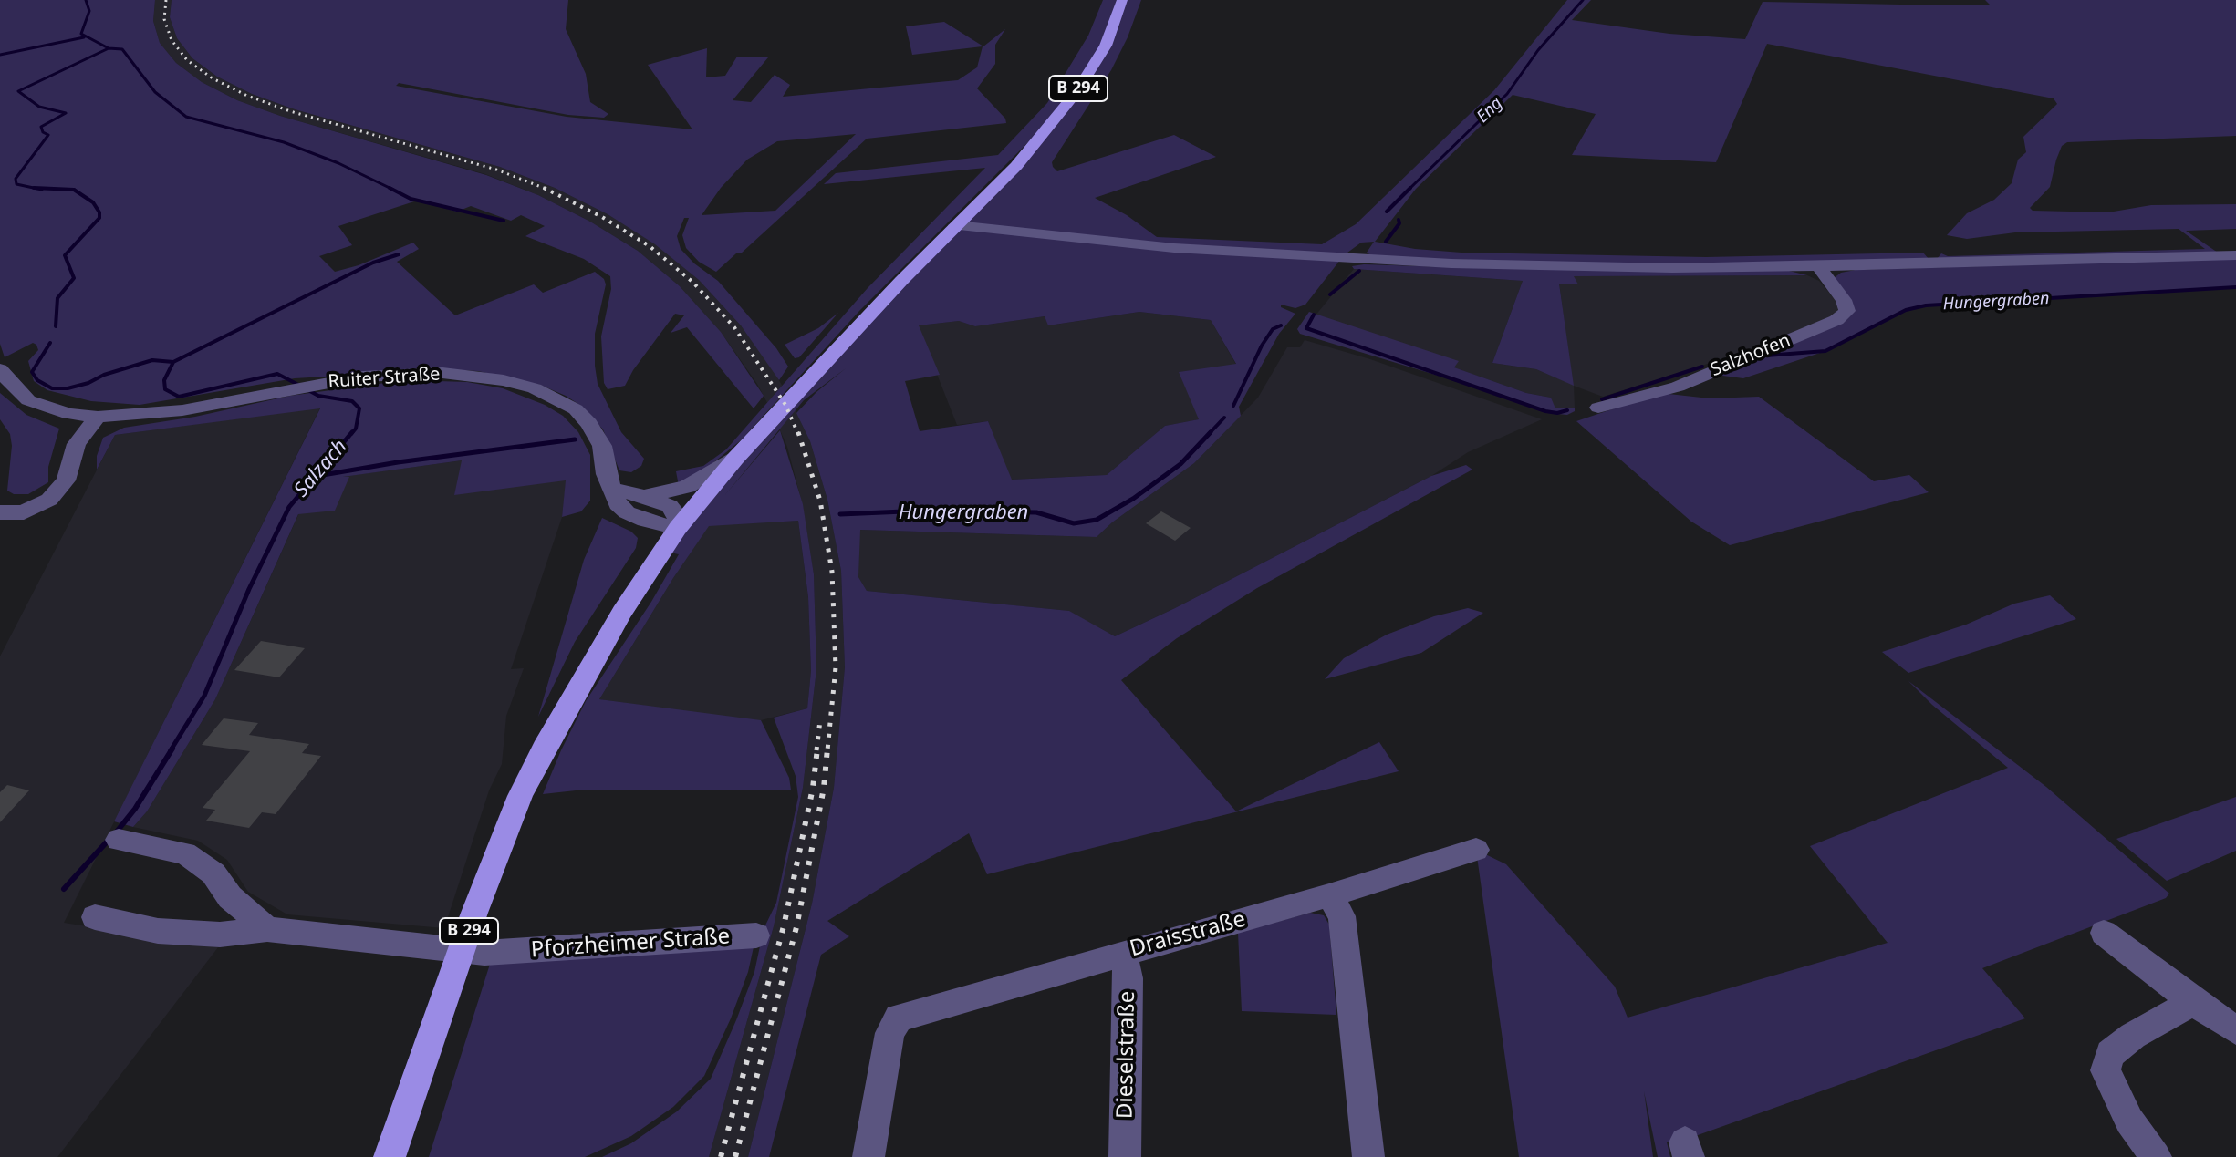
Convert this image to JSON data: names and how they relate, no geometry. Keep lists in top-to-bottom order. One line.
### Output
{"streets":{"main road":["B 294"],"street":["Salzhofen","Ruiter Straße","Draisstraße","Pforzheimer Straße","Dieselstraße"]},"crossings":[["B 294","Ruiter Straße"],["B 294","Pforzheimer Straße"],["Draisstraße","Dieselstraße"]],"water":["Eng","Hungergraben","Salzach"]}
